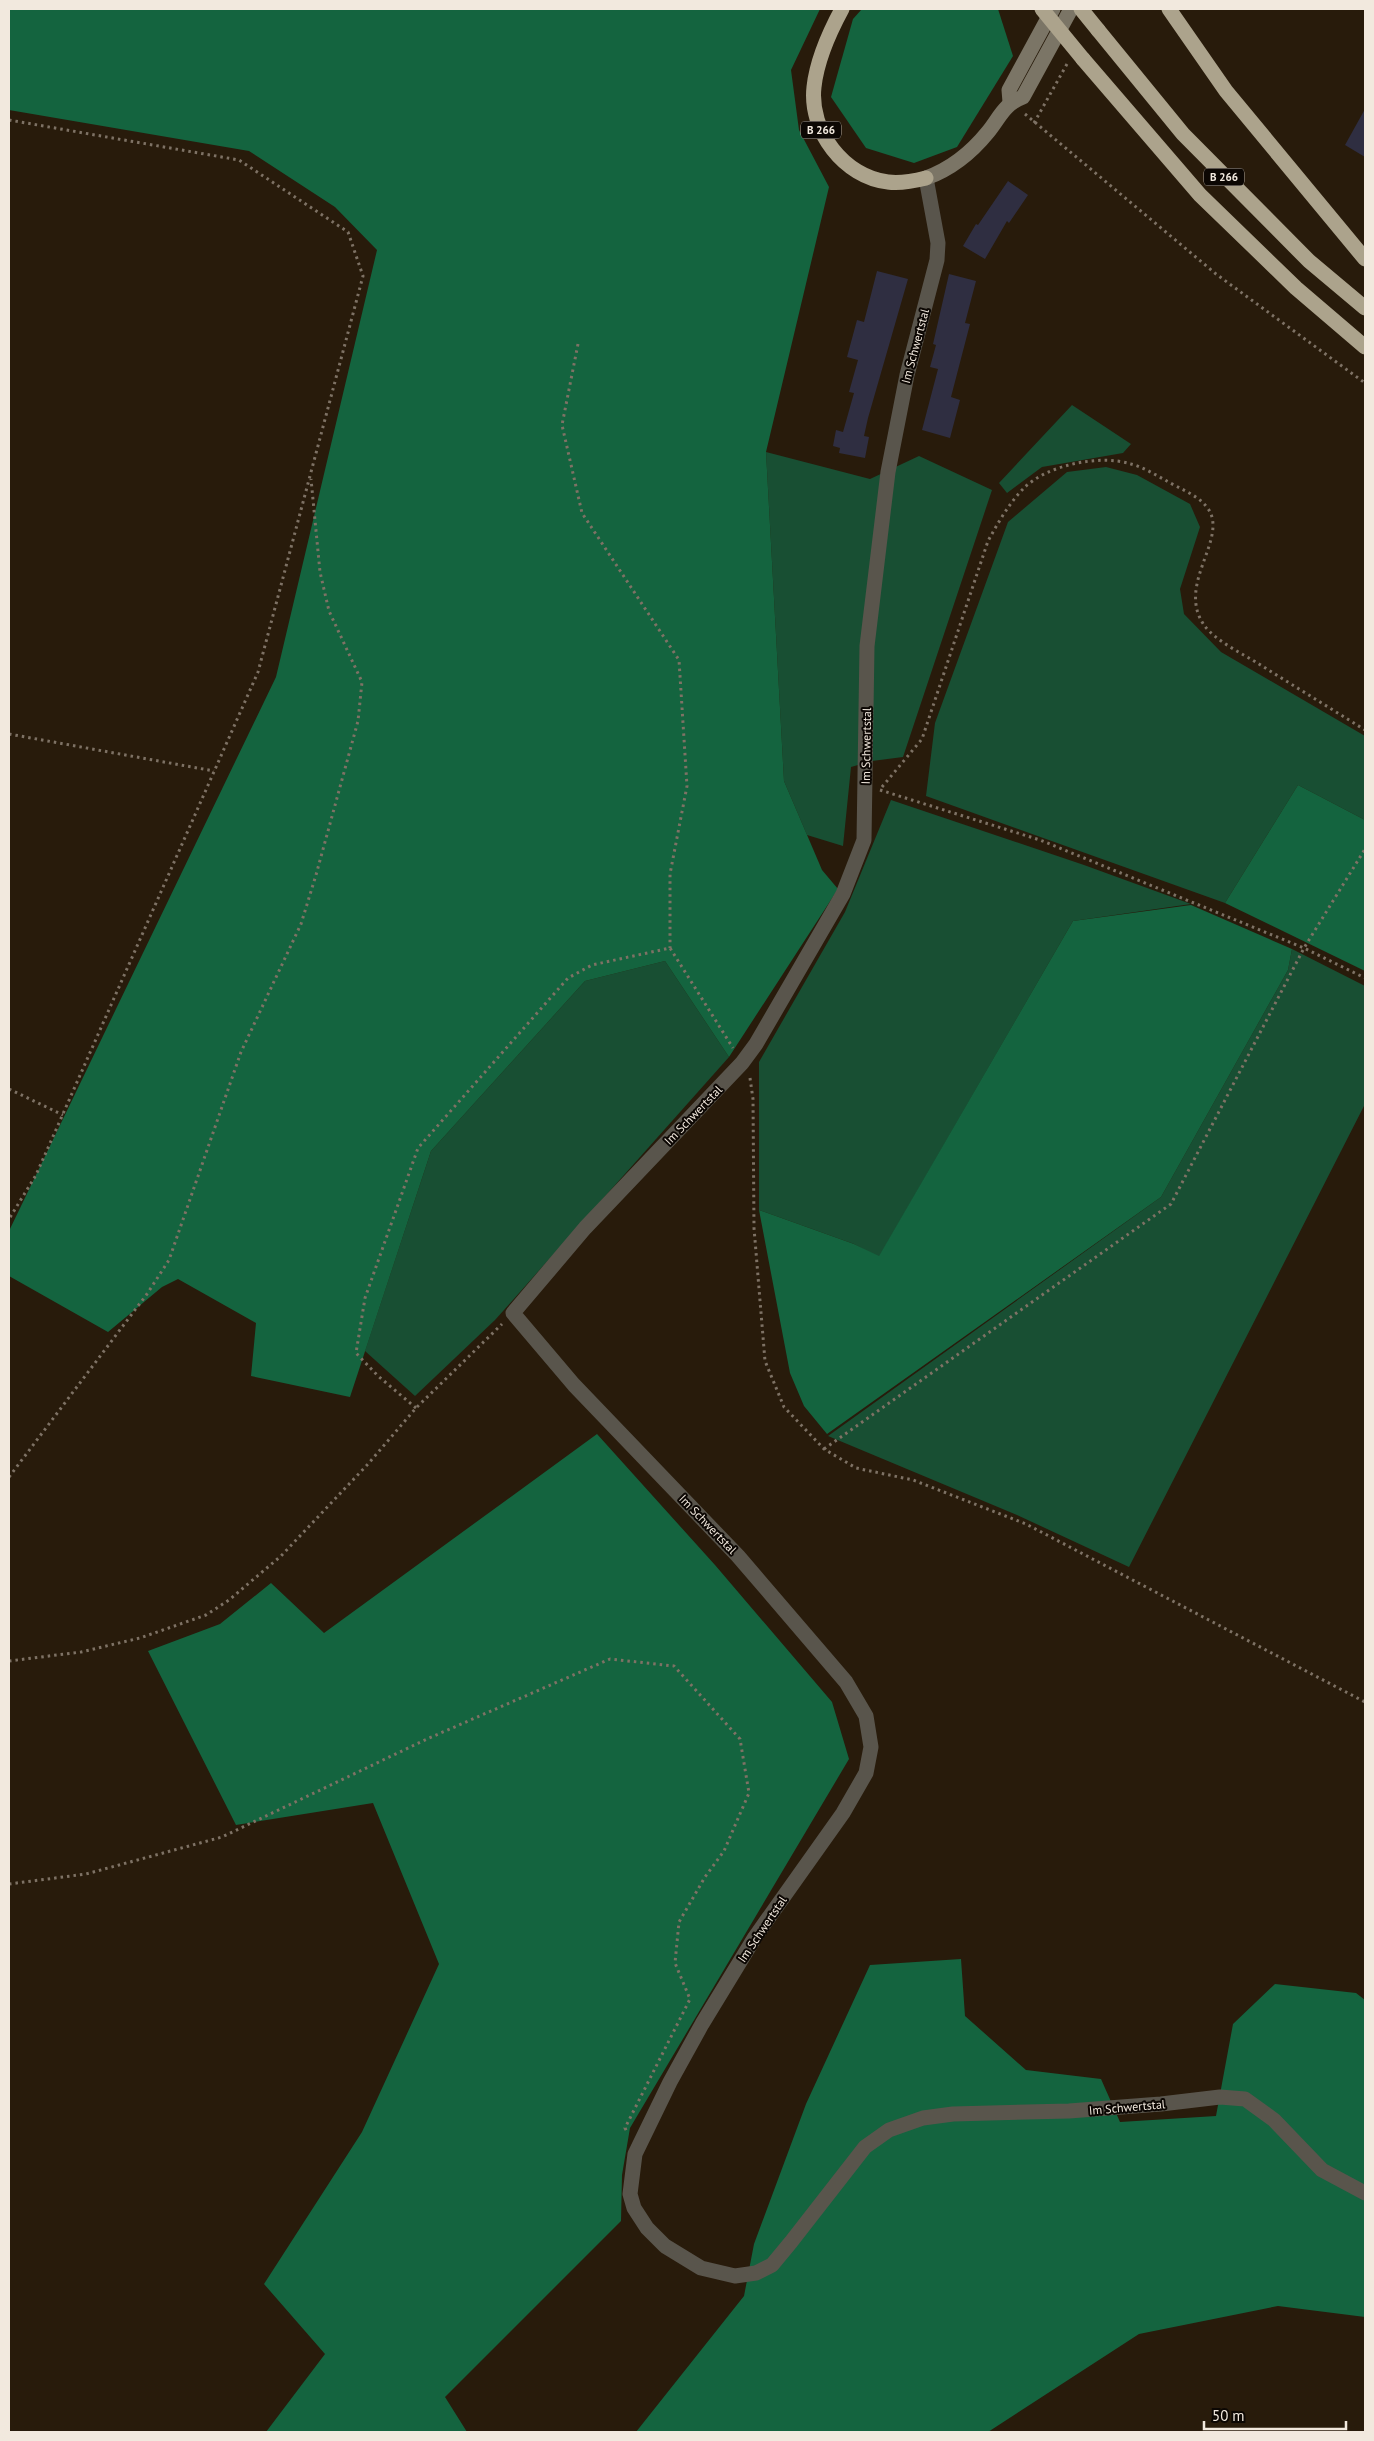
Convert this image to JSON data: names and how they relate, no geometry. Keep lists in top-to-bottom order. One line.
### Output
{"streets":{"highway":["B 266"],"street":["Im Schwertstal"]},"crossings":[["B 266","Im Schwertstal"]],"scale_bar":"50 m"}
